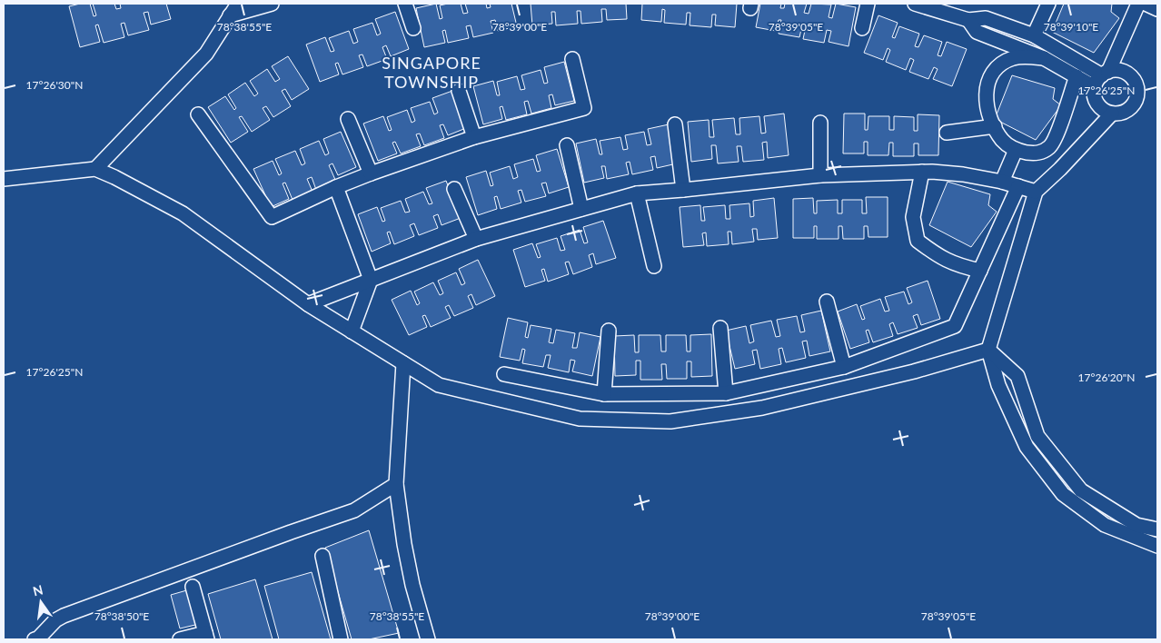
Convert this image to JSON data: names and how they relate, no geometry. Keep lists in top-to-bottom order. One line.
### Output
{"districts":["SINGAPORE TOWNSHIP"],"north":"top","coordinates":["78°38'55\"E","78°39'00\"E","78°39'05\"E","78°39'10\"E","17°26'30\"N","17°26'25\"N","17°26'20\"N","78°38'50\"E"]}
